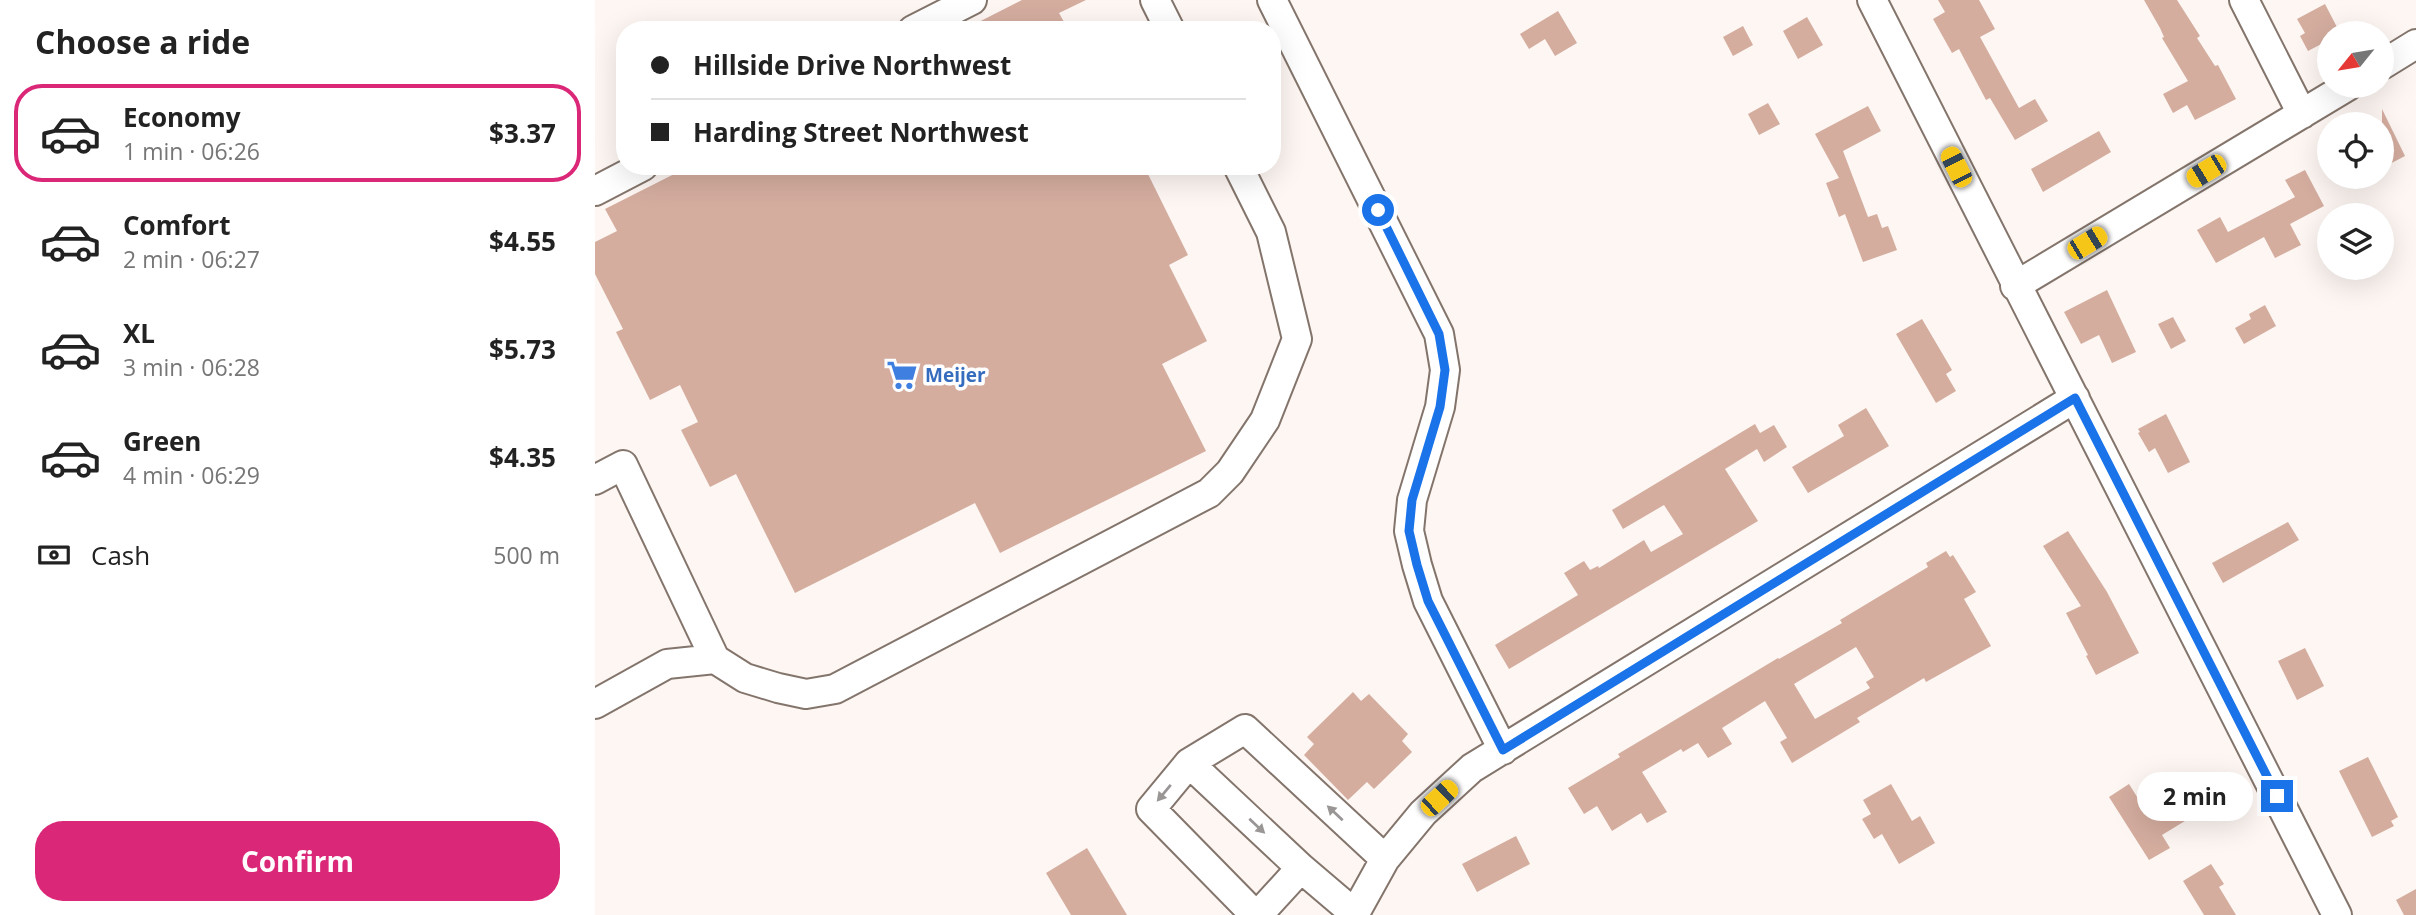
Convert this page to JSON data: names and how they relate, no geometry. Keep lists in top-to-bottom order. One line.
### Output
{"places":{"supermarket":["Meijer"]},"north":"bottom left","page":{"heading":"Choose a ride","banner":["Hillside Drive Northwest","Harding Street Northwest"],"list":[{"name":"Economy","note":"1 min · 06:26","value":"$3.37"},{"name":"Comfort","note":"2 min · 06:27","value":"$4.55"},{"name":"XL","note":"3 min · 06:28","value":"$5.73"},{"name":"Green","note":"4 min · 06:29","value":"$4.35"}],"pay":["Cash","500 m"],"bubble":"2 min","buttons":"Confirm"}}
